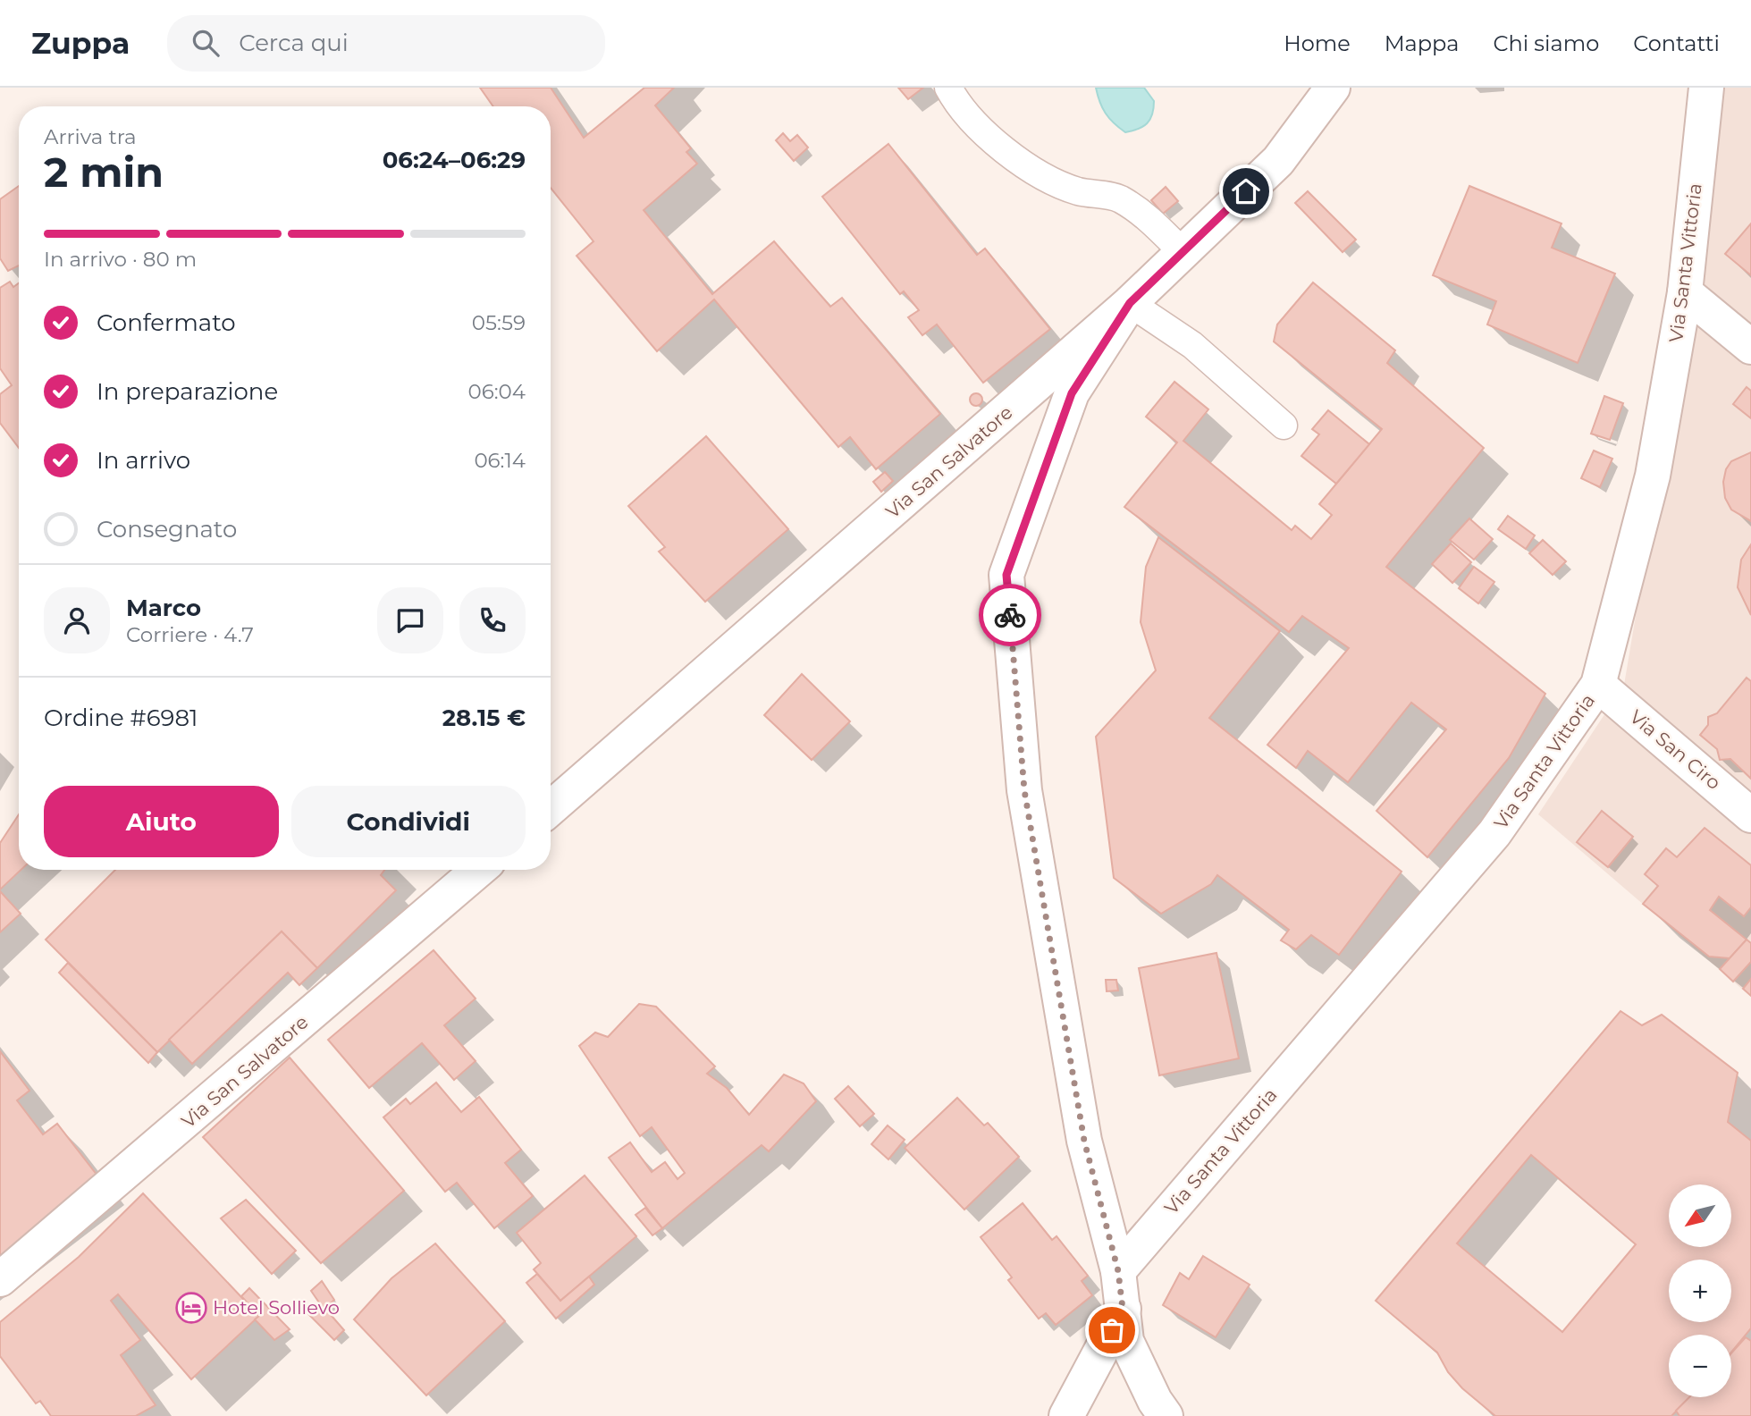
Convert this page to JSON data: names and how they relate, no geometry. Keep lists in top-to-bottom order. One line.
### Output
{"streets":{"street":["Via Santa Vittoria","Via San Salvatore","Via San Ciro"]},"crossings":[["Via Santa Vittoria","Via San Ciro"]],"places":{"hotel":["Hotel Sollievo"]},"north":"bottom left","page":{"header":"Zuppa","search":"Cerca qui","nav":["Home","Mappa","Chi siamo","Contatti"],"heading":["2 min","Arriva tra","06:24–06:29"],"panel":["Marco","Corriere · 4.7","Ordine #6981","28.15 €"],"bar":"In arrivo · 80 m","list":[["Confermato","05:59"],["In preparazione","06:04"],["In arrivo","06:14"],"Consegnato"],"buttons":["Aiuto","Condividi"],"map_buttons":["+","−"]}}
